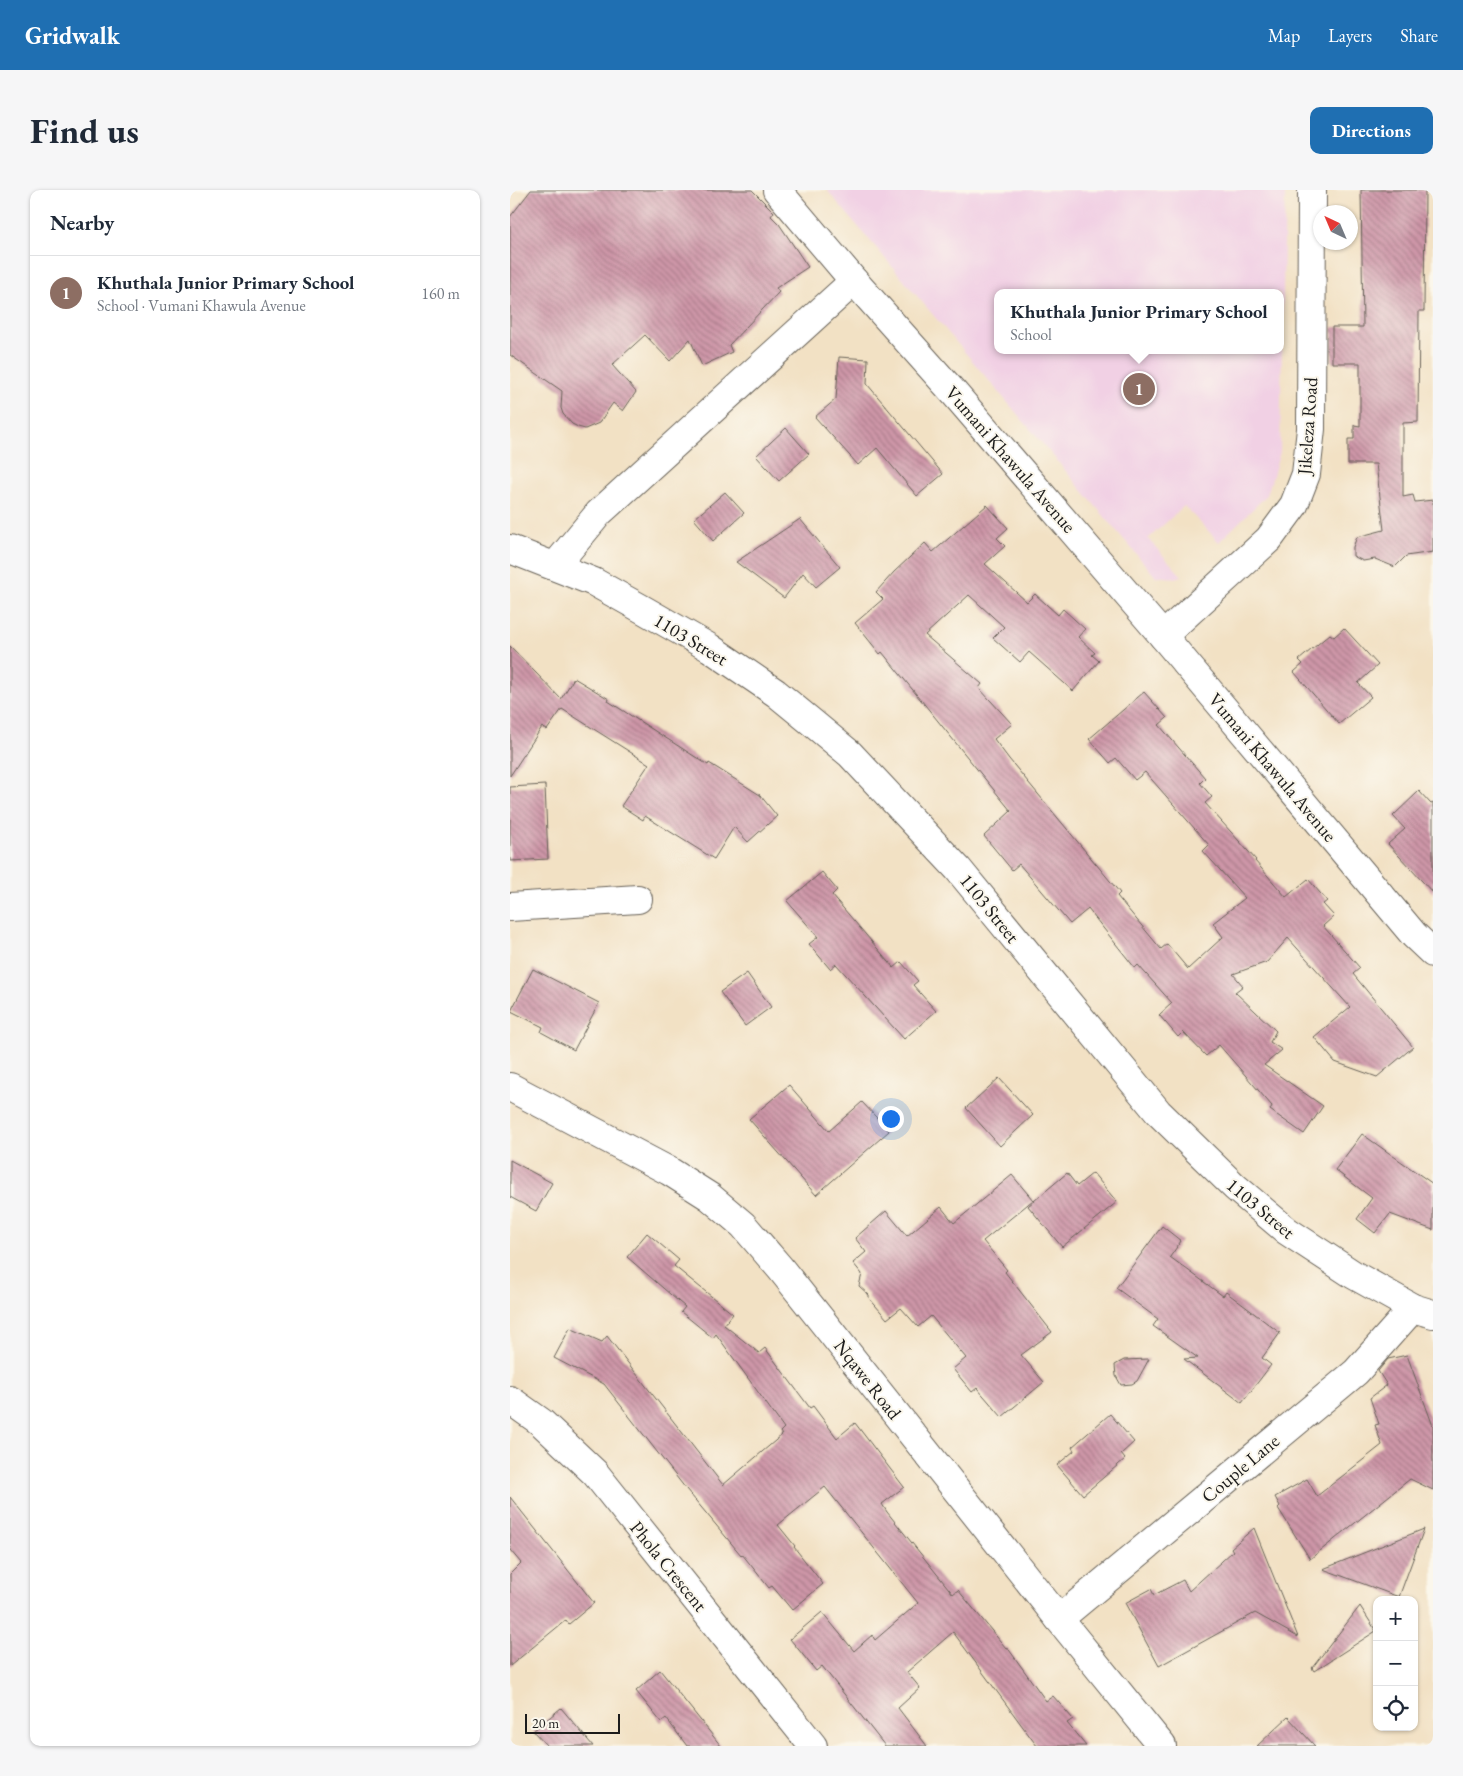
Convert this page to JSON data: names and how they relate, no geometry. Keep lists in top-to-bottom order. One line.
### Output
{"streets":{"street":["Jikeleza Road","Vumani Khawula Avenue","1103 Street","Nqawe Road","Couple Lane","Phola Crescent"]},"crossings":[["Jikeleza Road","Vumani Khawula Avenue"],["1103 Street","Couple Lane"],["Nqawe Road","Couple Lane"]],"scale_bar":"20 m","north":"top left","page":{"header":"Gridwalk","nav":["Map","Layers","Share"],"buttons":"Directions","title":"Find us","heading":"Nearby","list":[{"mark":"1","name":"Khuthala Junior Primary School","note":"School · Vumani Khawula Avenue","value":"160 m"}],"popup":["Khuthala Junior Primary School","School"],"pins":"1","map_buttons":["+","−"],"scale":"20 m"}}
